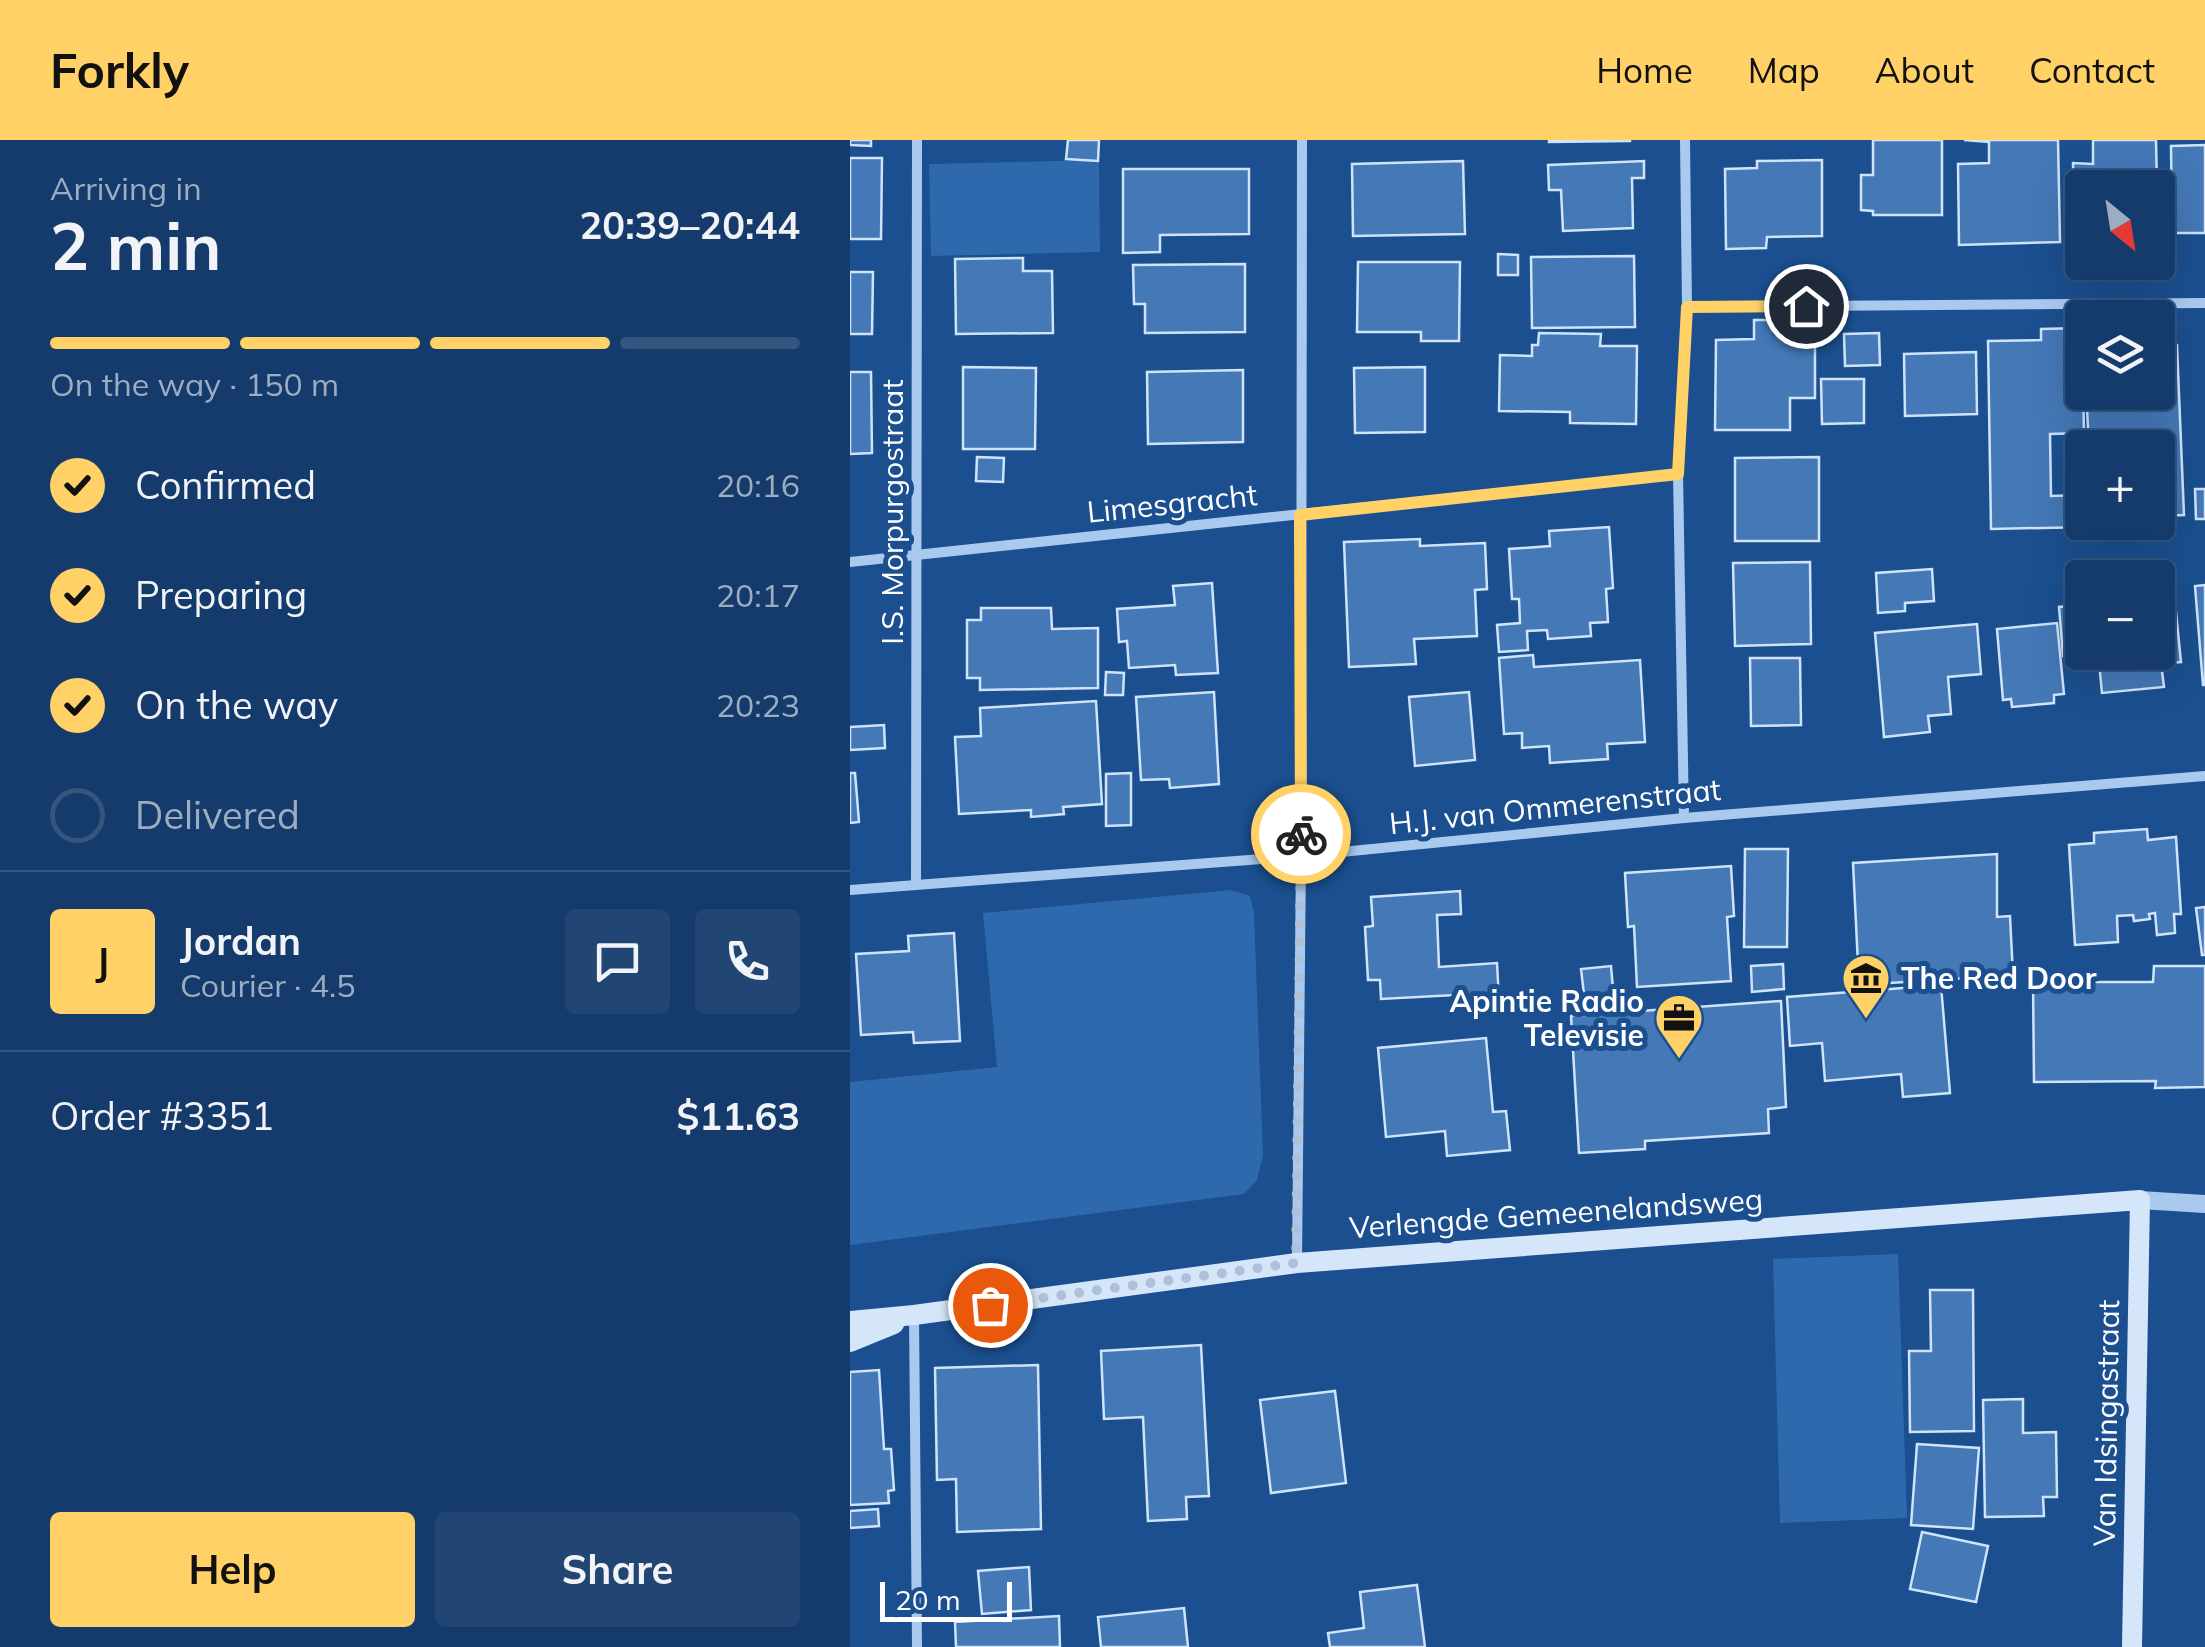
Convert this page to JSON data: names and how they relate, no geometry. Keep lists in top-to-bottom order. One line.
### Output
{"streets":{"main road":["Verlengde Gemeenelandsweg","Van Idsingastraat"],"street":["Limesgracht","I.S. Morpurgostraat","H.J. van Ommerenstraat"]},"crossings":[["Limesgracht","I.S. Morpurgostraat"],["I.S. Morpurgostraat","H.J. van Ommerenstraat"],["Verlengde Gemeenelandsweg","Van Idsingastraat"]],"places":{"museum":["The Red Door"],"office":["Apintie Radio Televisie"]},"scale_bar":"20 m","north":"bottom right","page":{"header":"Forkly","nav":["Home","Map","About","Contact"],"heading":["2 min","Arriving in","20:39–20:44"],"panel":["Jordan","Courier · 4.5","Order #3351","$11.63"],"map_buttons":["+","−"],"bar":"On the way · 150 m","list":[["Confirmed","20:16"],["Preparing","20:17"],["On the way","20:23"],"Delivered"],"round":"J","buttons":["Help","Share"],"scale":"20 m"}}
